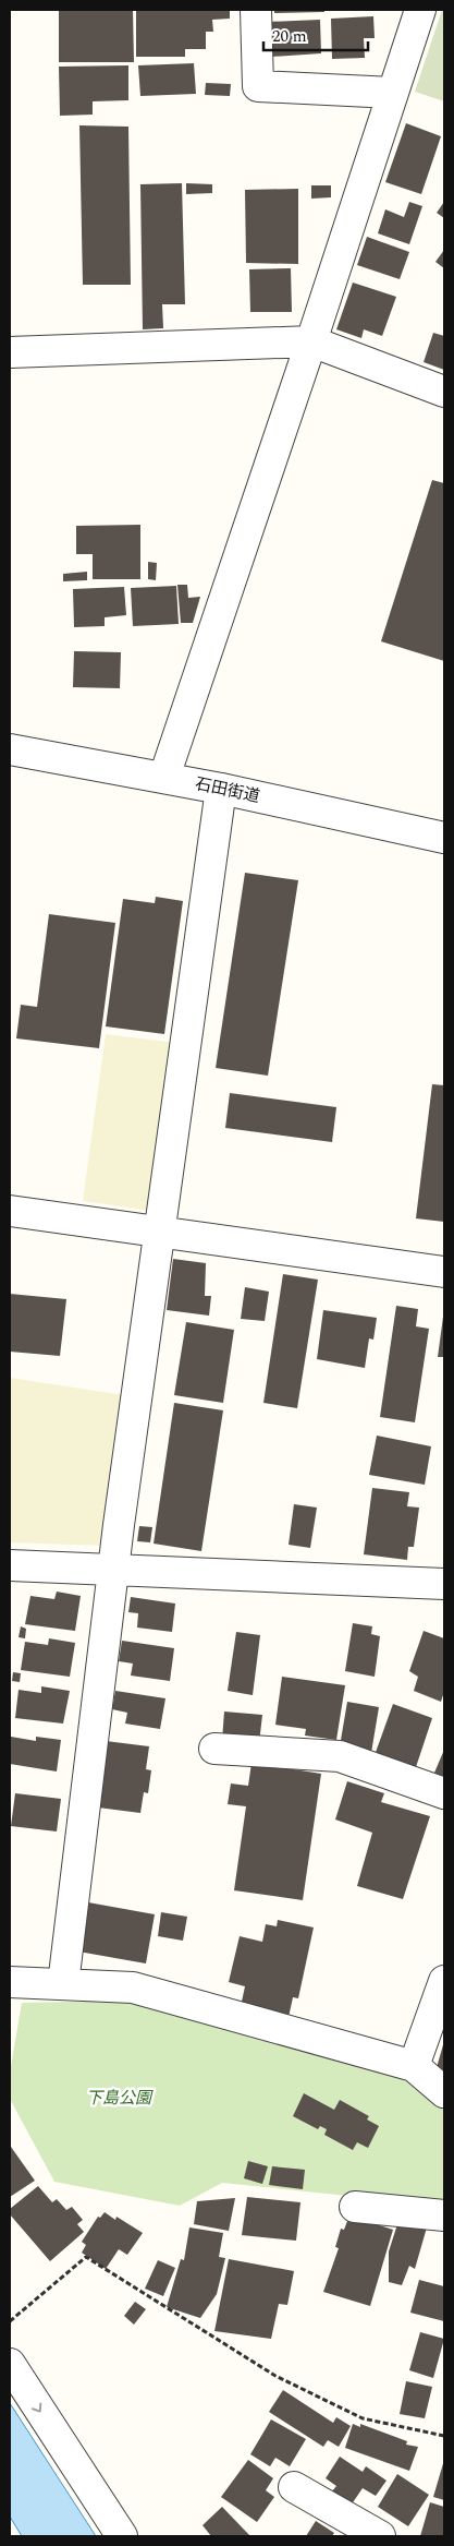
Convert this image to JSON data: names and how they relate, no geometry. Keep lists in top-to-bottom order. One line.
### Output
{"streets":{"street":["石田街道"]},"parks":["下島公園"],"scale_bar":"20 m"}
